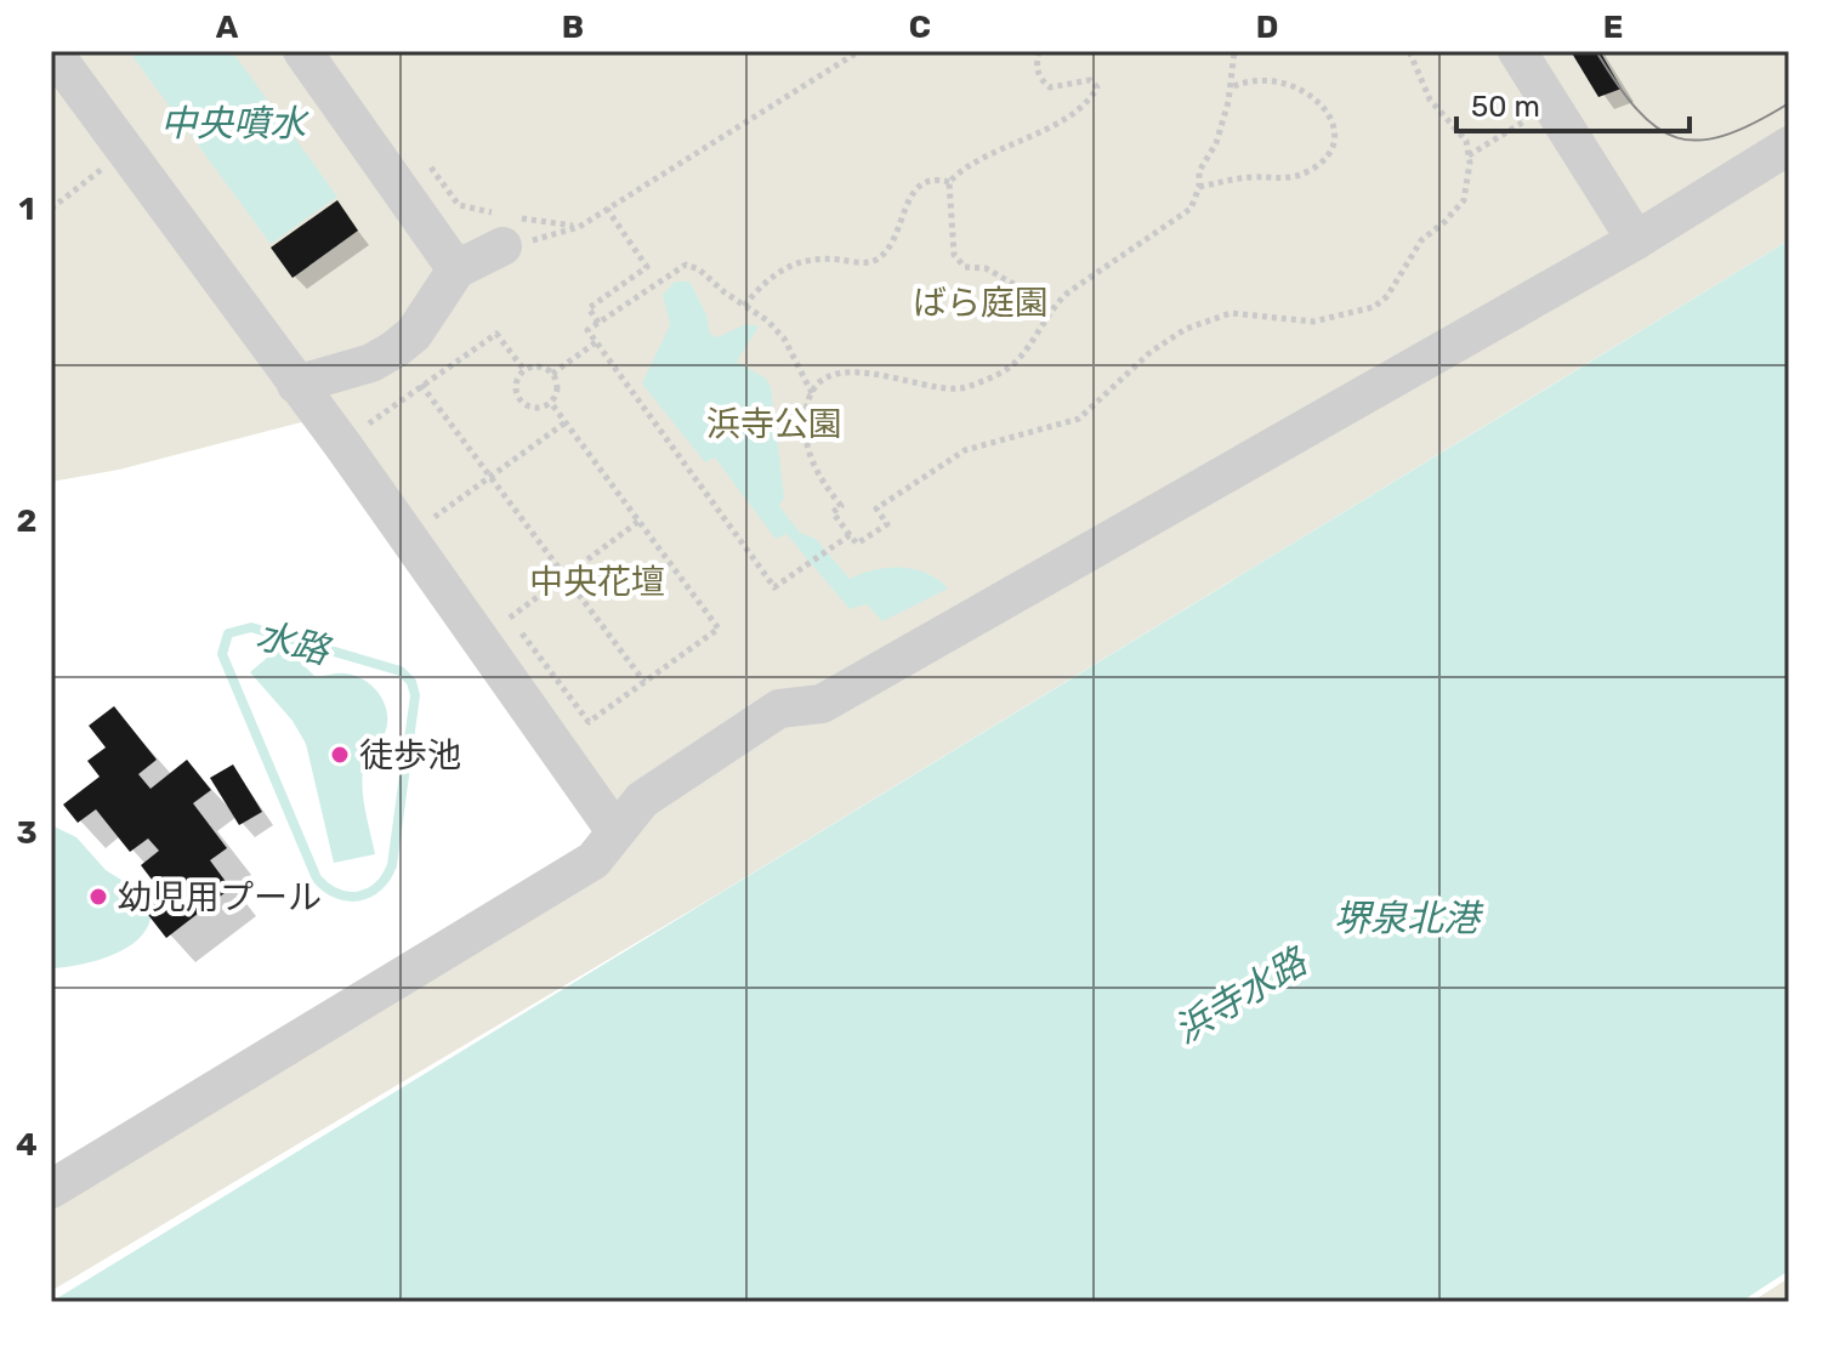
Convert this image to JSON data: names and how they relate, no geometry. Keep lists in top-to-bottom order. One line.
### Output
{"water":["中央噴水","水路","堺泉北港","浜寺水路"],"parks":["ばら庭園","浜寺公園","中央花壇"],"places":["徒歩池","幼児用プール"],"scale_bar":"50 m","grid":{"columns":["A","B","C","D","E"],"rows":["1","2","3","4"]}}
